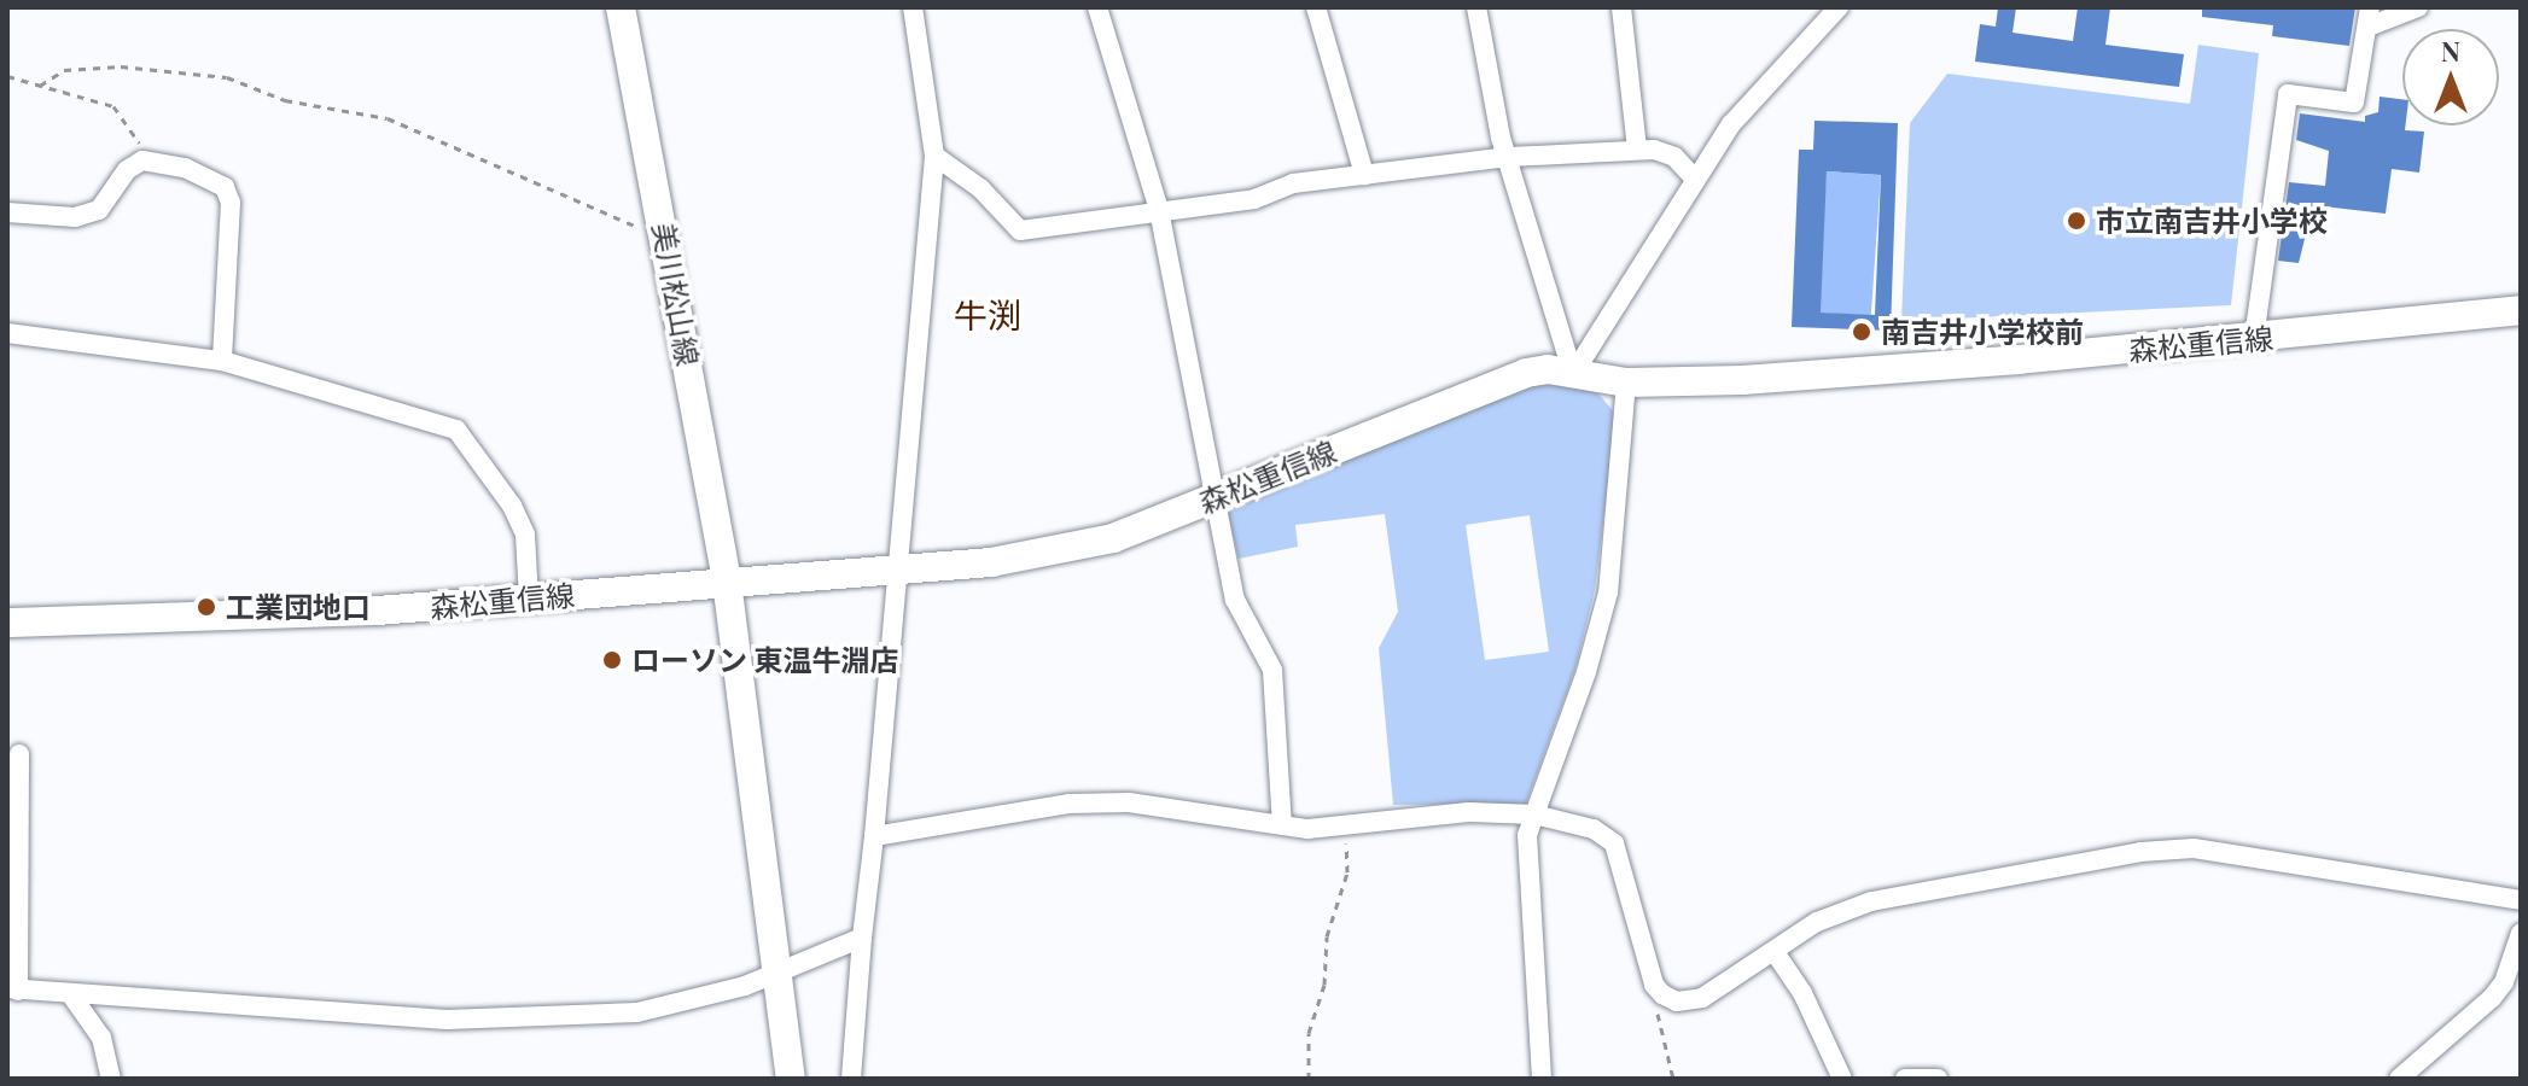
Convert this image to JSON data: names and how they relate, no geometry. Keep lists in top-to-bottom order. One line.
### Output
{"streets":{"main road":["美川松山線","森松重信線"]},"crossings":[["美川松山線","森松重信線"]],"districts":["牛渕"],"places":["市立南吉井小学校","南吉井小学校前","工業団地口","ローソン 東温牛淵店"],"north":"top"}
